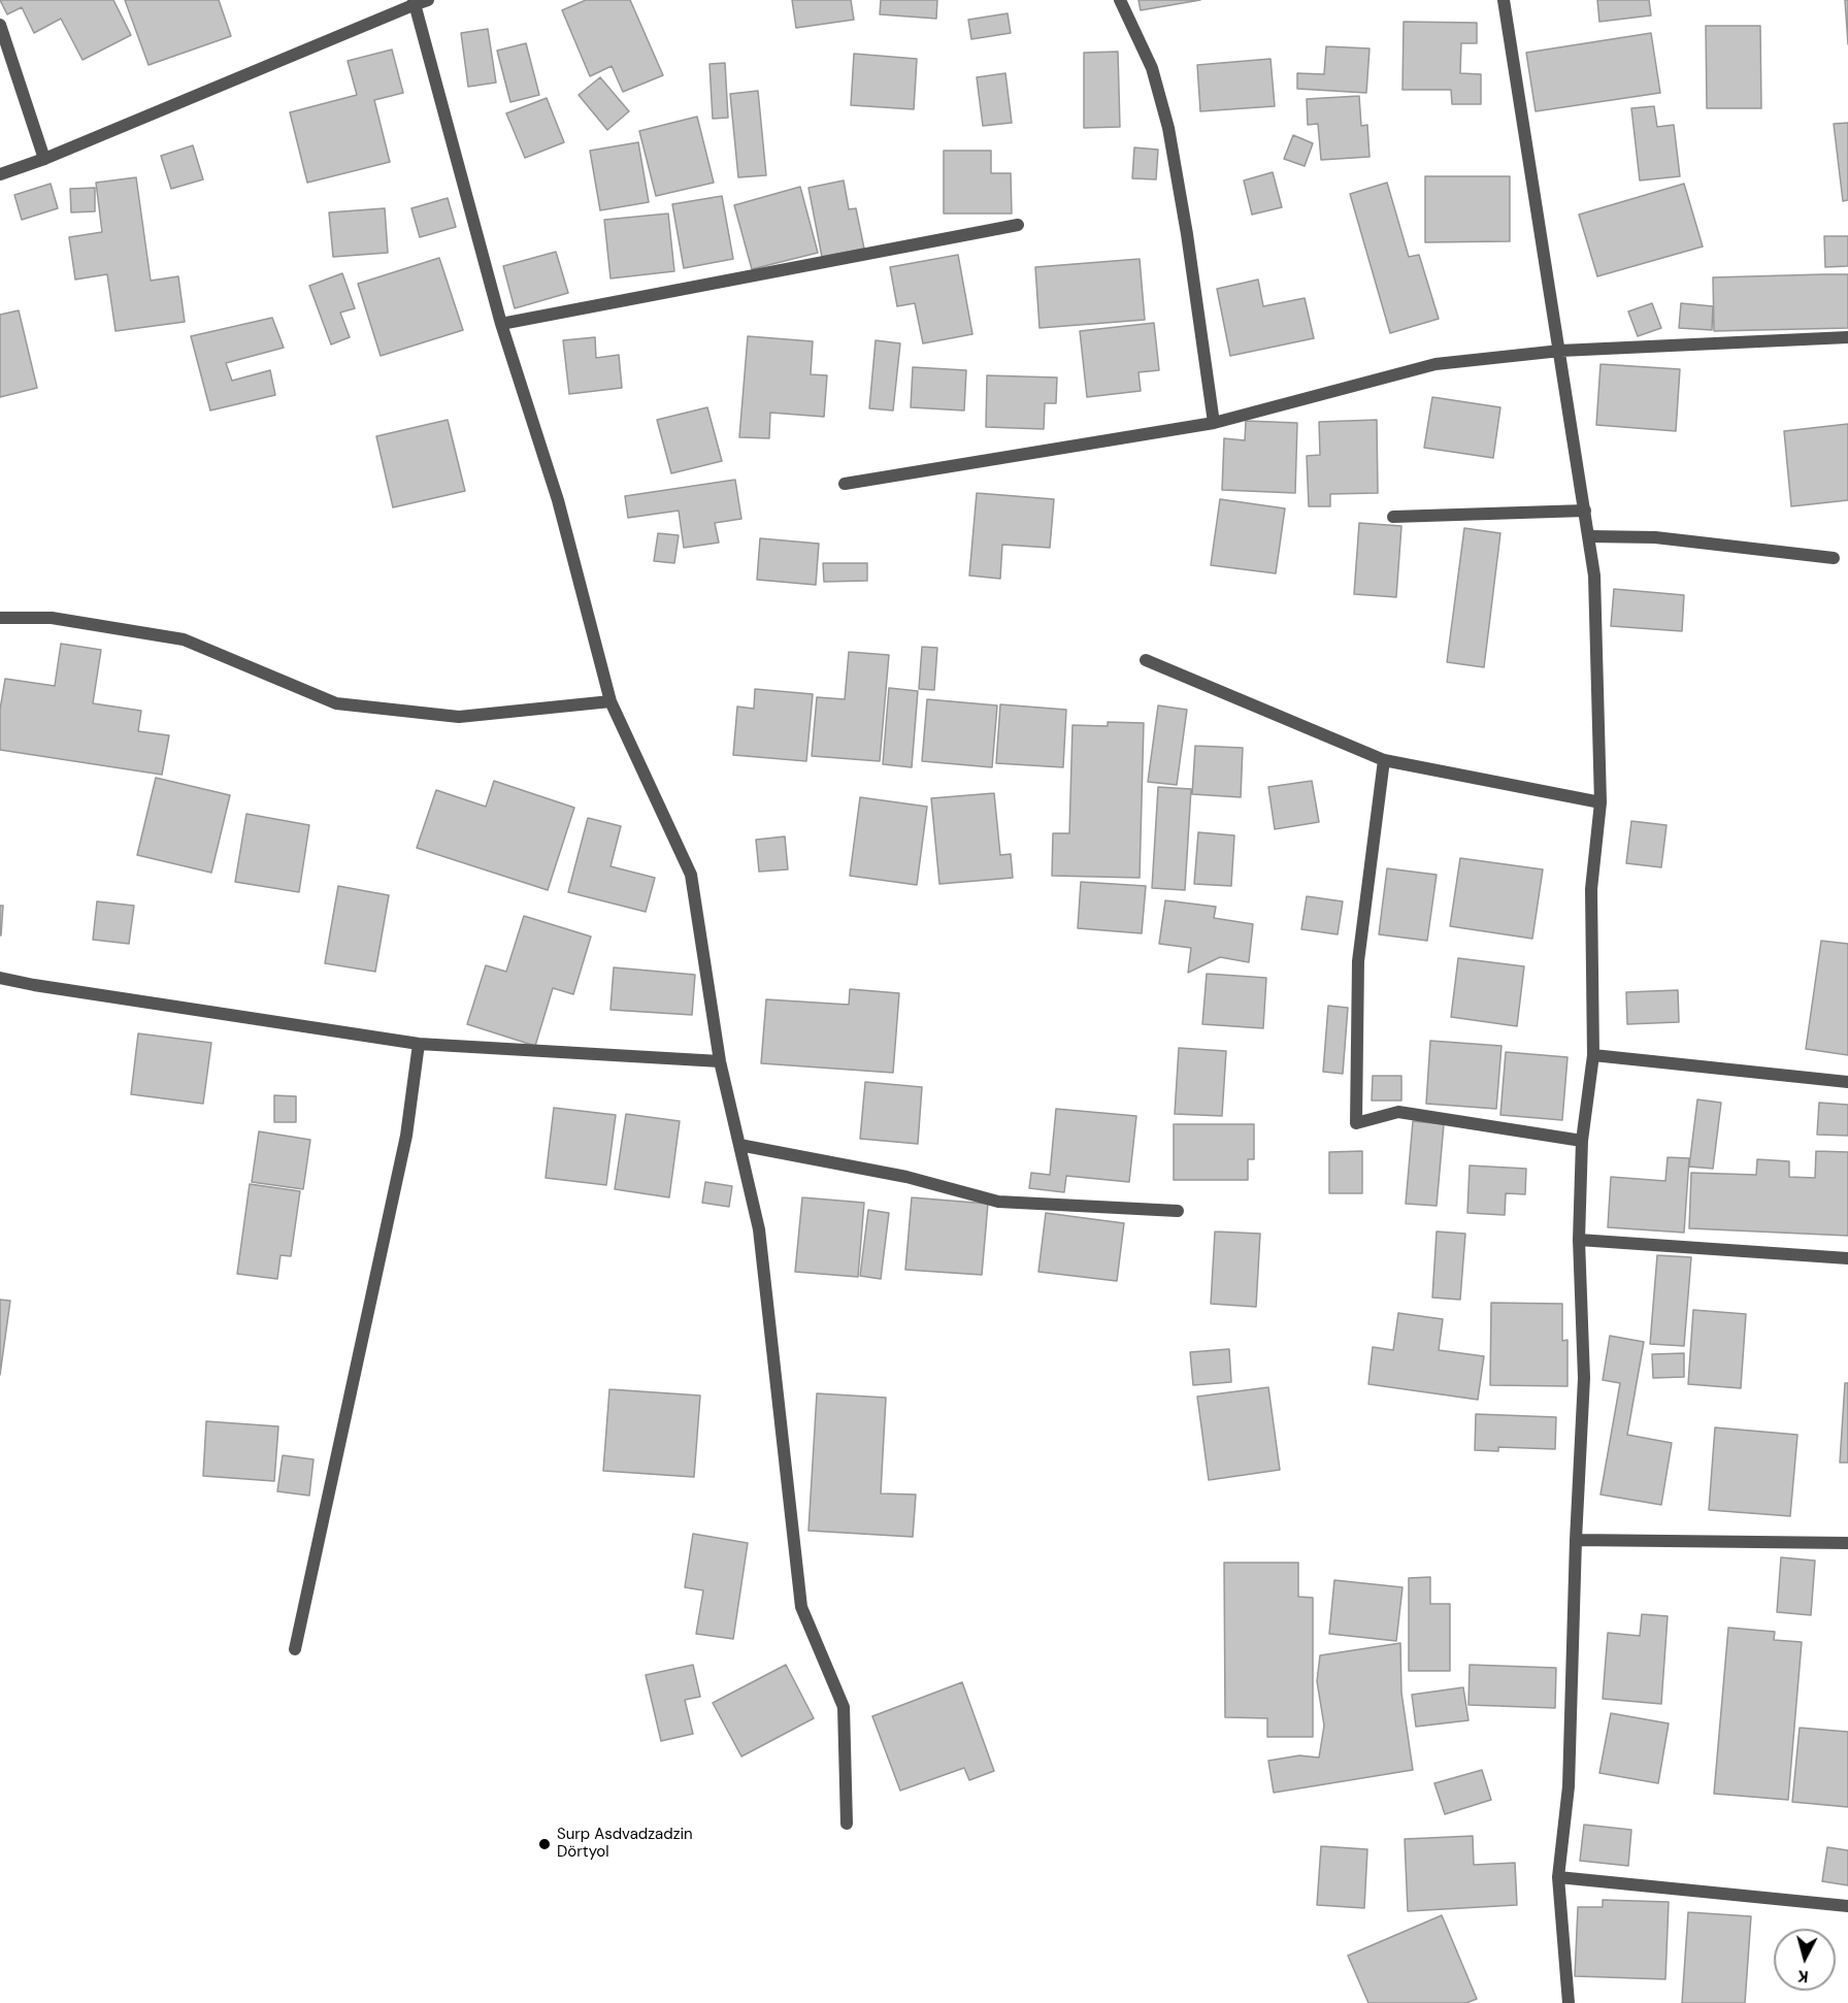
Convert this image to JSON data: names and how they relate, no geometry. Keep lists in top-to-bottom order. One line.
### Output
{"places":["Surp Asdvadzadzin Dörtyol"],"north":"bottom"}
